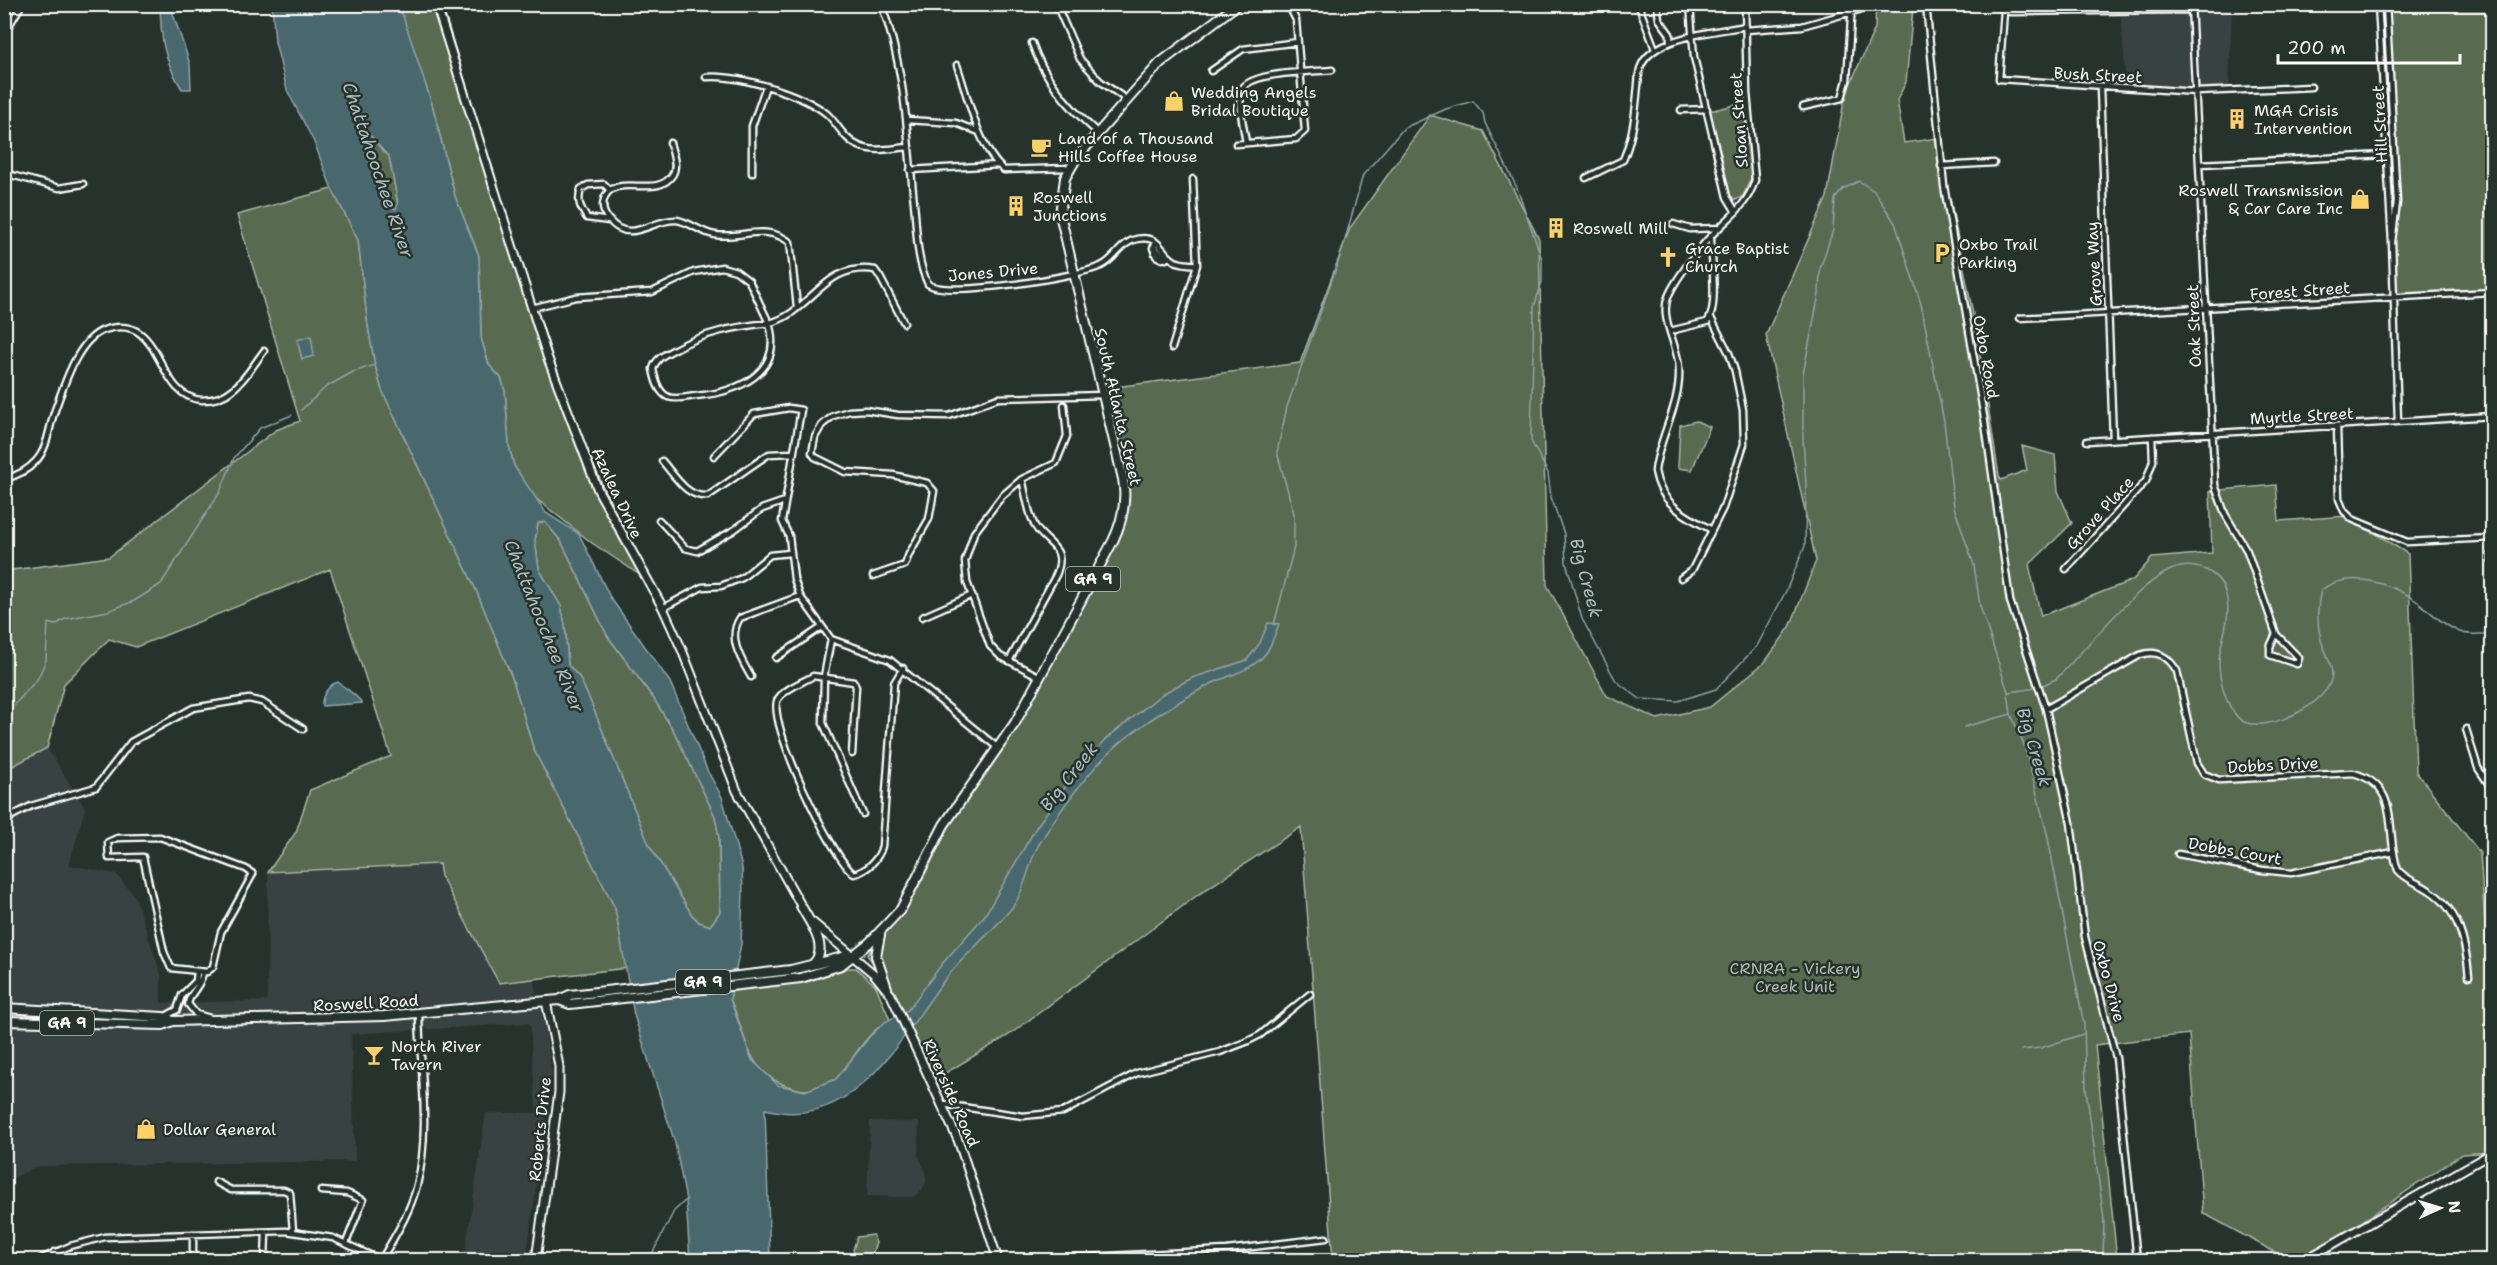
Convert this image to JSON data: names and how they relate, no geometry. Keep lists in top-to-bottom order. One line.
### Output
{"streets":{"main road":["South Atlanta Street","GA 9","Roswell Road"],"street":["Bush Street","Sloan Street","Hill Street","Grove Way","Jones Drive","Forest Street","Oak Street","Oxbo Road","Myrtle Street","Azalea Drive","Grove Place","Dobbs Drive","Dobbs Court","Oxbo Drive","Riverside Road","Roberts Drive"]},"crossings":[["Bush Street","Grove Way"],["Bush Street","Oak Street"],["Hill Street","Forest Street"],["Hill Street","Myrtle Street"],["Grove Way","Forest Street"],["Grove Way","Myrtle Street"],["Jones Drive","South Atlanta Street"],["Forest Street","Oak Street"],["Oak Street","Myrtle Street"],["Oxbo Road","Dobbs Drive"],["Oxbo Road","Oxbo Drive"],["South Atlanta Street","Azalea Drive"],["South Atlanta Street","Roswell Road"],["South Atlanta Street","Riverside Road"],["Myrtle Street","Grove Place"],["Azalea Drive","Riverside Road"],["Dobbs Drive","Dobbs Court"],["Dobbs Drive","Oxbo Drive"],["Roswell Road","Roberts Drive"]],"water":["Chattahoochee River","Big Creek"],"parks":["CRNRA - Vickery Creek Unit"],"places":{"shop":["Wedding Angels Bridal Boutique","Roswell Transmission & Car Care Inc","Dollar General"],"building":["MGA Crisis Intervention","Roswell Junctions","Roswell Mill"],"cafe":["Land of a Thousand Hills Coffee House"],"parking":["Oxbo Trail Parking"],"church":["Grace Baptist Church"],"bar":["North River Tavern"]},"scale_bar":"200 m","north":"right"}
